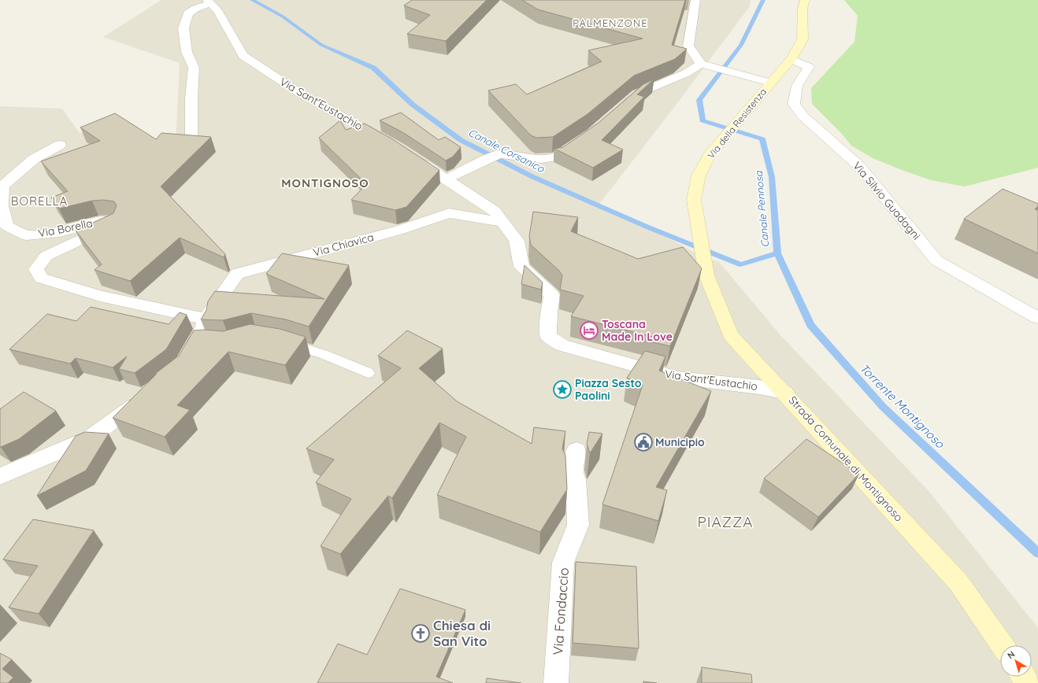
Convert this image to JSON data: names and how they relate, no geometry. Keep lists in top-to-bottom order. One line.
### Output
{"streets":{"street":["Via Sant'Eustachio","Via della Resistenza","Via Silvio Guadagni","Via Borella","Via Chiavica","Strada Comunale di Montignoso","Via Fondaccio"]},"crossings":[["Via Sant'Eustachio","Via Chiavica"],["Via Sant'Eustachio","Strada Comunale di Montignoso"],["Via della Resistenza","Via Silvio Guadagni"],["Via della Resistenza","Strada Comunale di Montignoso"],["Via Borella","Via Chiavica"]],"districts":["PALMENZONE","MONTIGNOSO","BORELLA","PIAZZA"],"water":["Canale Corsanico","Canale Pennosa","Torrente Montignoso"],"places":{"hotel":["Toscana Made In Love"],"place":["Piazza Sesto Paolini"],"public building":["Municipio"],"church":["Chiesa di San Vito"]},"north":"top left"}
